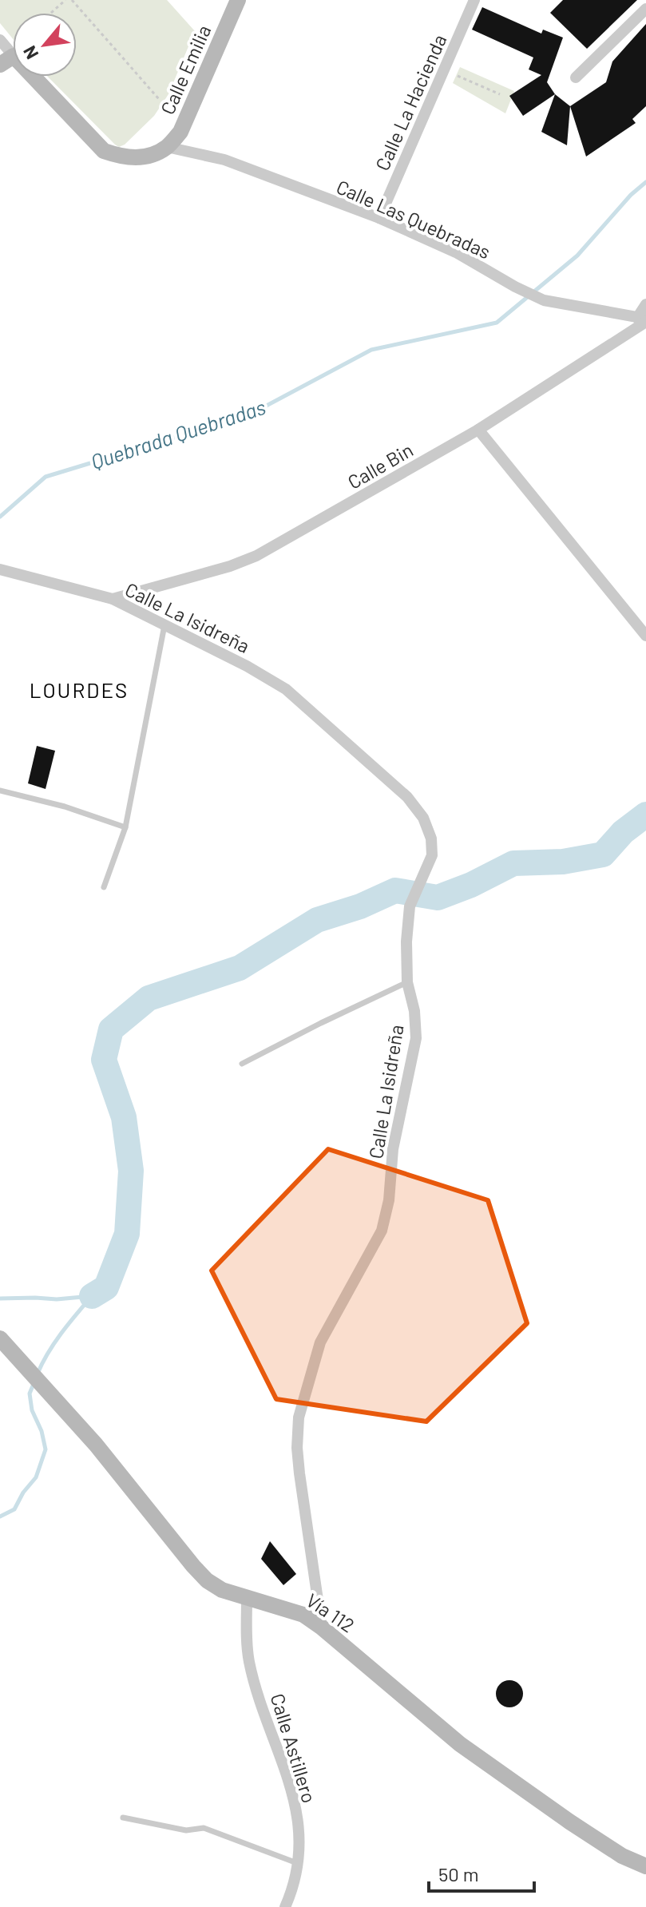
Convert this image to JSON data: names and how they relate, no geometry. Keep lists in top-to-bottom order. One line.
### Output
{"streets":{"main road":["Calle Emilia","Vía 112"],"street":["Calle La Hacienda","Calle Las Quebradas","Calle Bin","Calle La Isidreña","Calle Astillero"]},"crossings":[["Calle Emilia","Calle Las Quebradas"],["Calle La Hacienda","Calle Las Quebradas"],["Calle Las Quebradas","Calle Bin"],["Calle Bin","Calle La Isidreña"],["Calle La Isidreña","Vía 112"],["Vía 112","Calle Astillero"]],"districts":["LOURDES"],"water":["Quebrada Quebradas"],"scale_bar":"50 m","north":"bottom left"}
